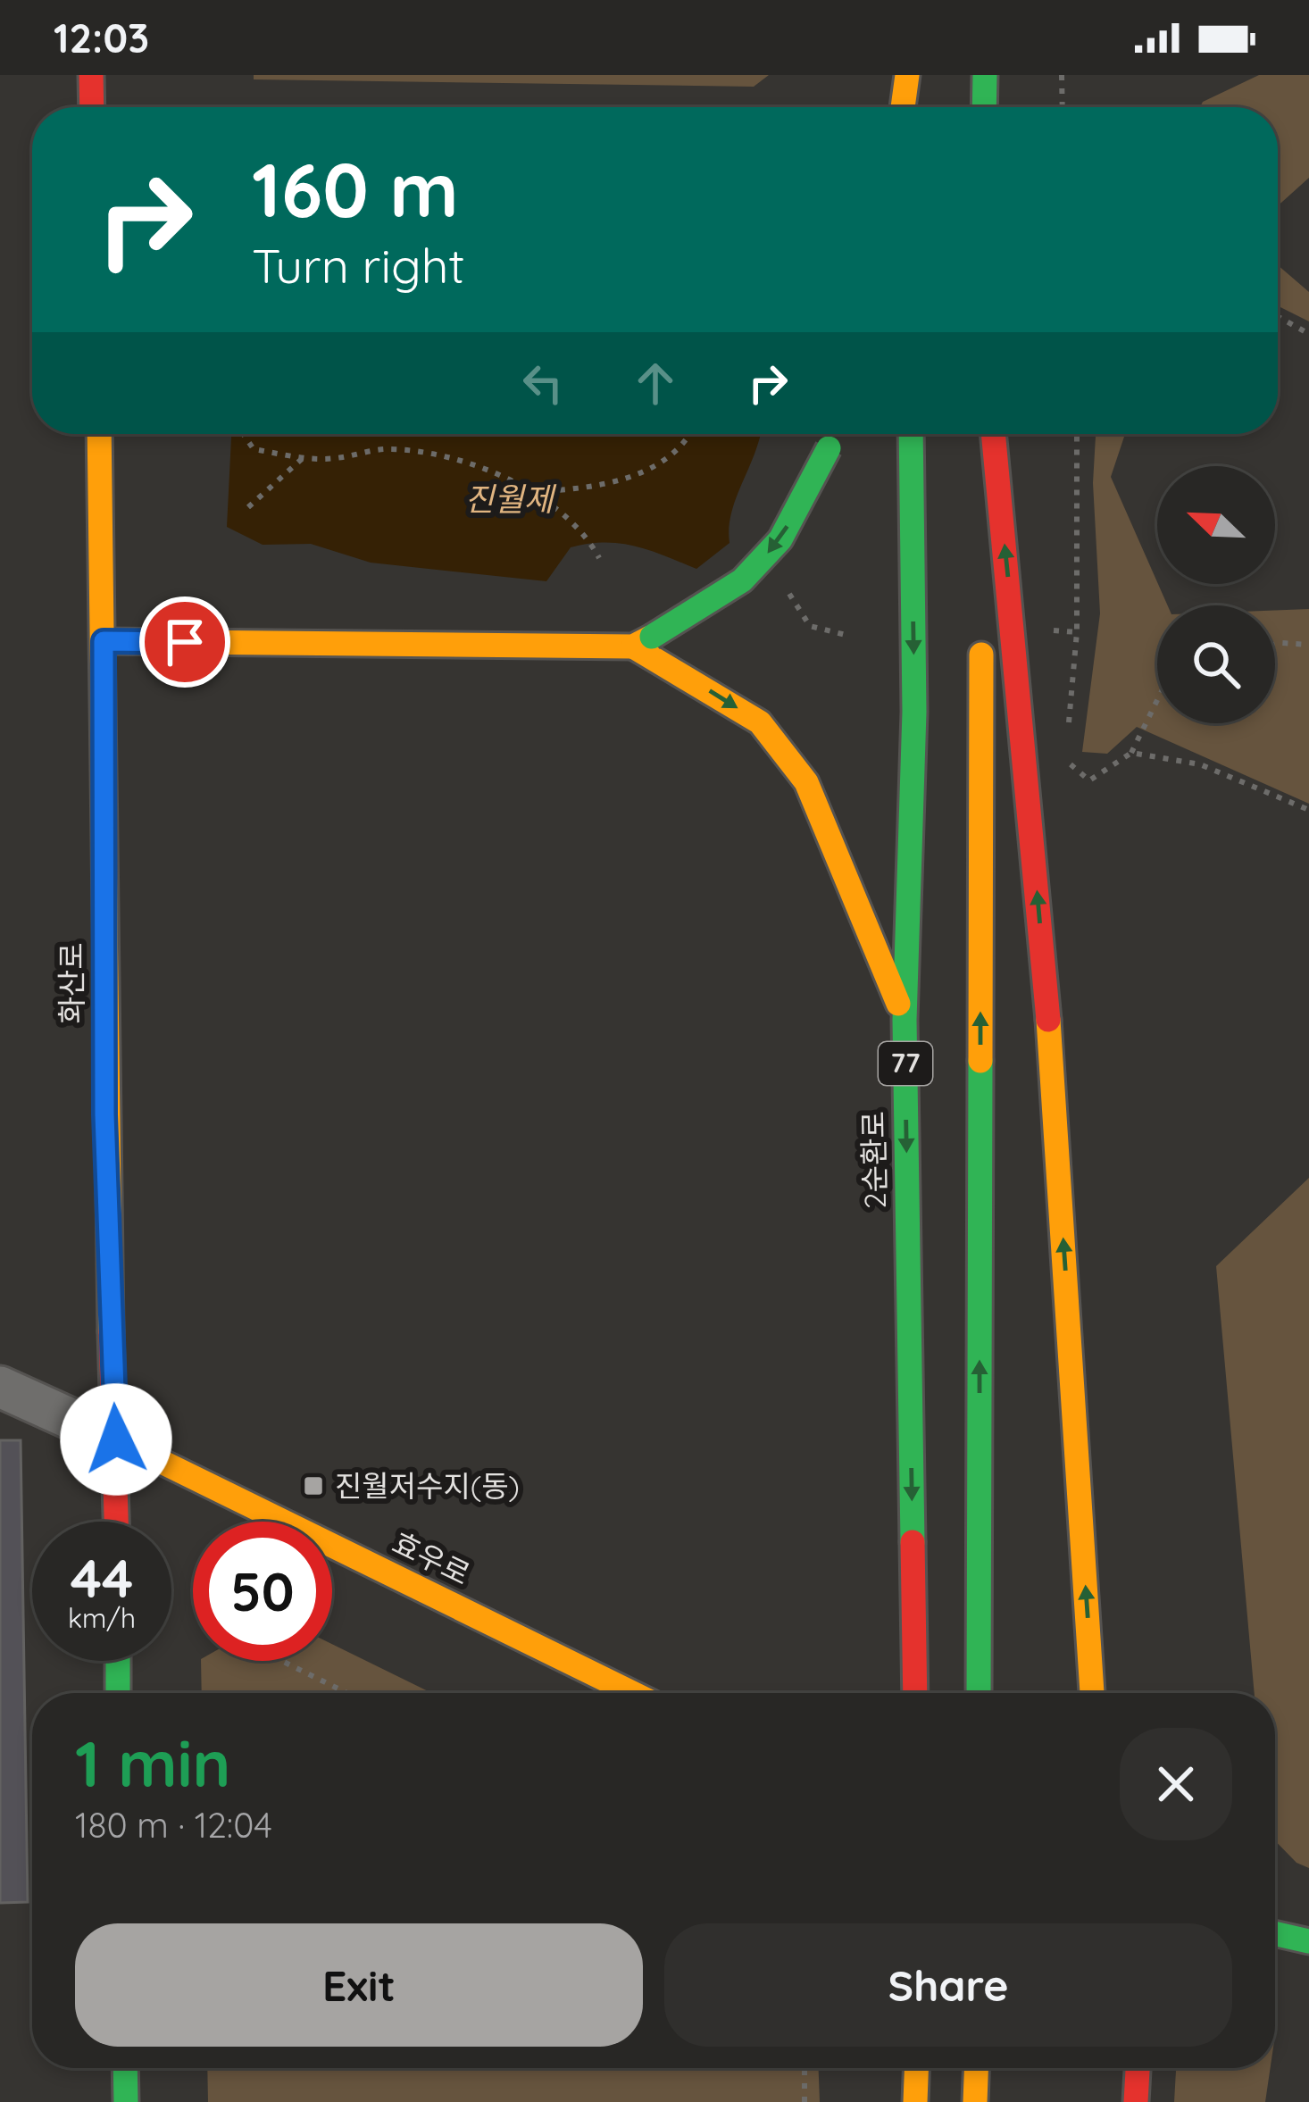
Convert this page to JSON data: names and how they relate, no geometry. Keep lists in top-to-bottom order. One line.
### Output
{"streets":{"main road":["화산로","77","2순환로","효우로"]},"crossings":[["화산로","효우로"]],"water":["진월제"],"places":{"transit":["진월저수지(동)"]},"north":"top left","page":{"status":"12:03","turn":["160 m","Turn right"],"speed":"44 km/h","limit":"50","heading":["1 min","180 m · 12:04"],"buttons":["Exit","Share"]}}
